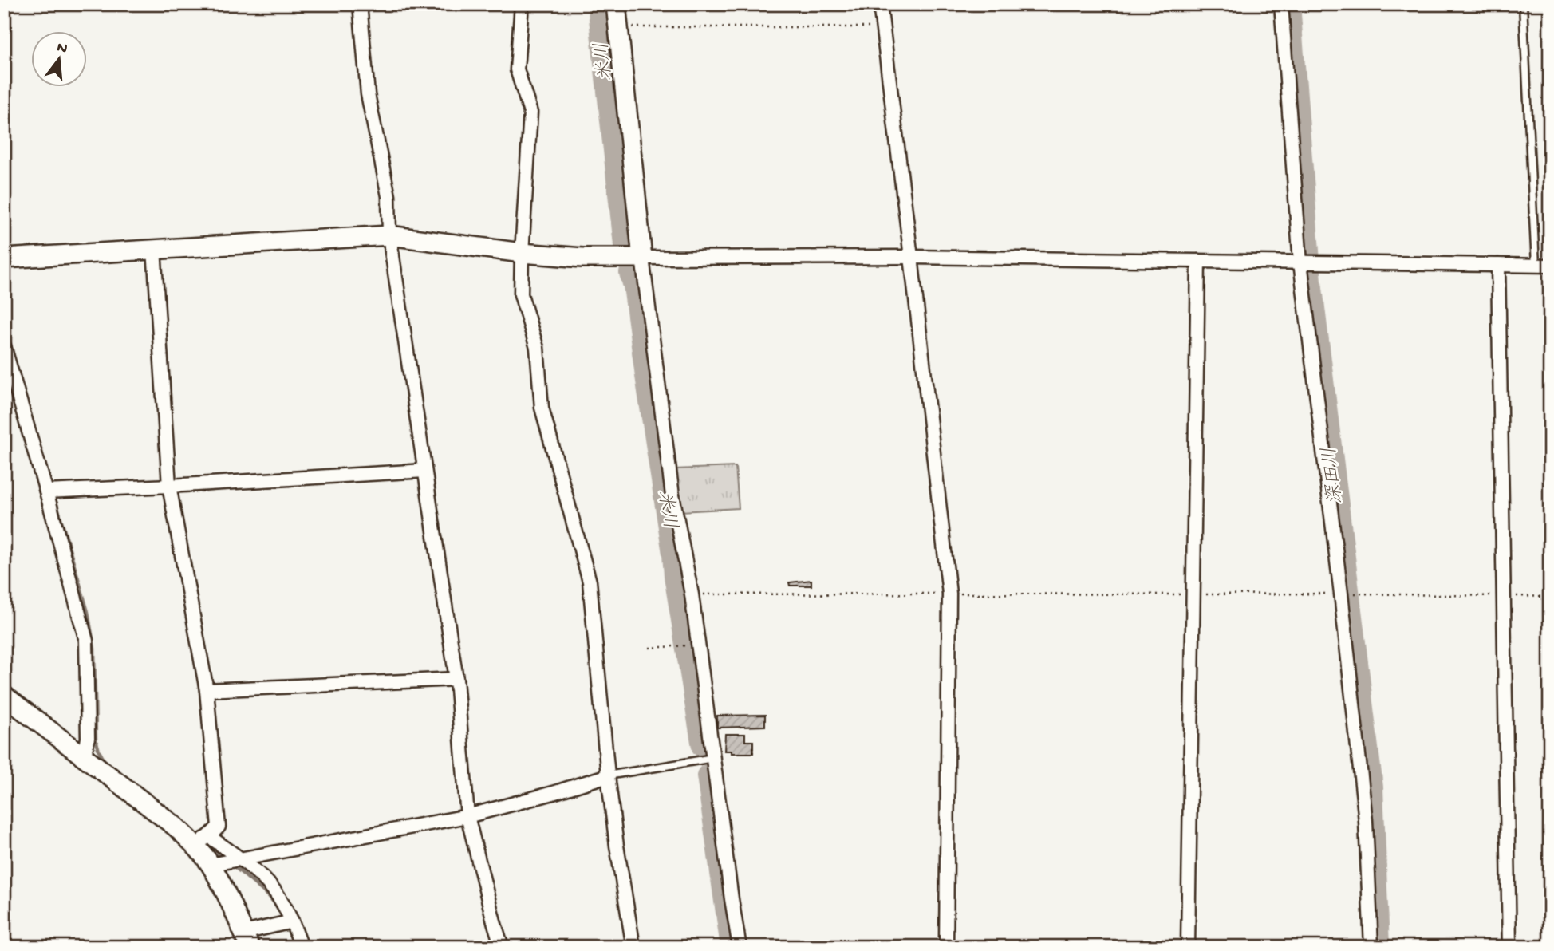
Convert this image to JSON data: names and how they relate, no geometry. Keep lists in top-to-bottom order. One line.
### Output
{"water":["米川","深田川"],"north":"top"}
